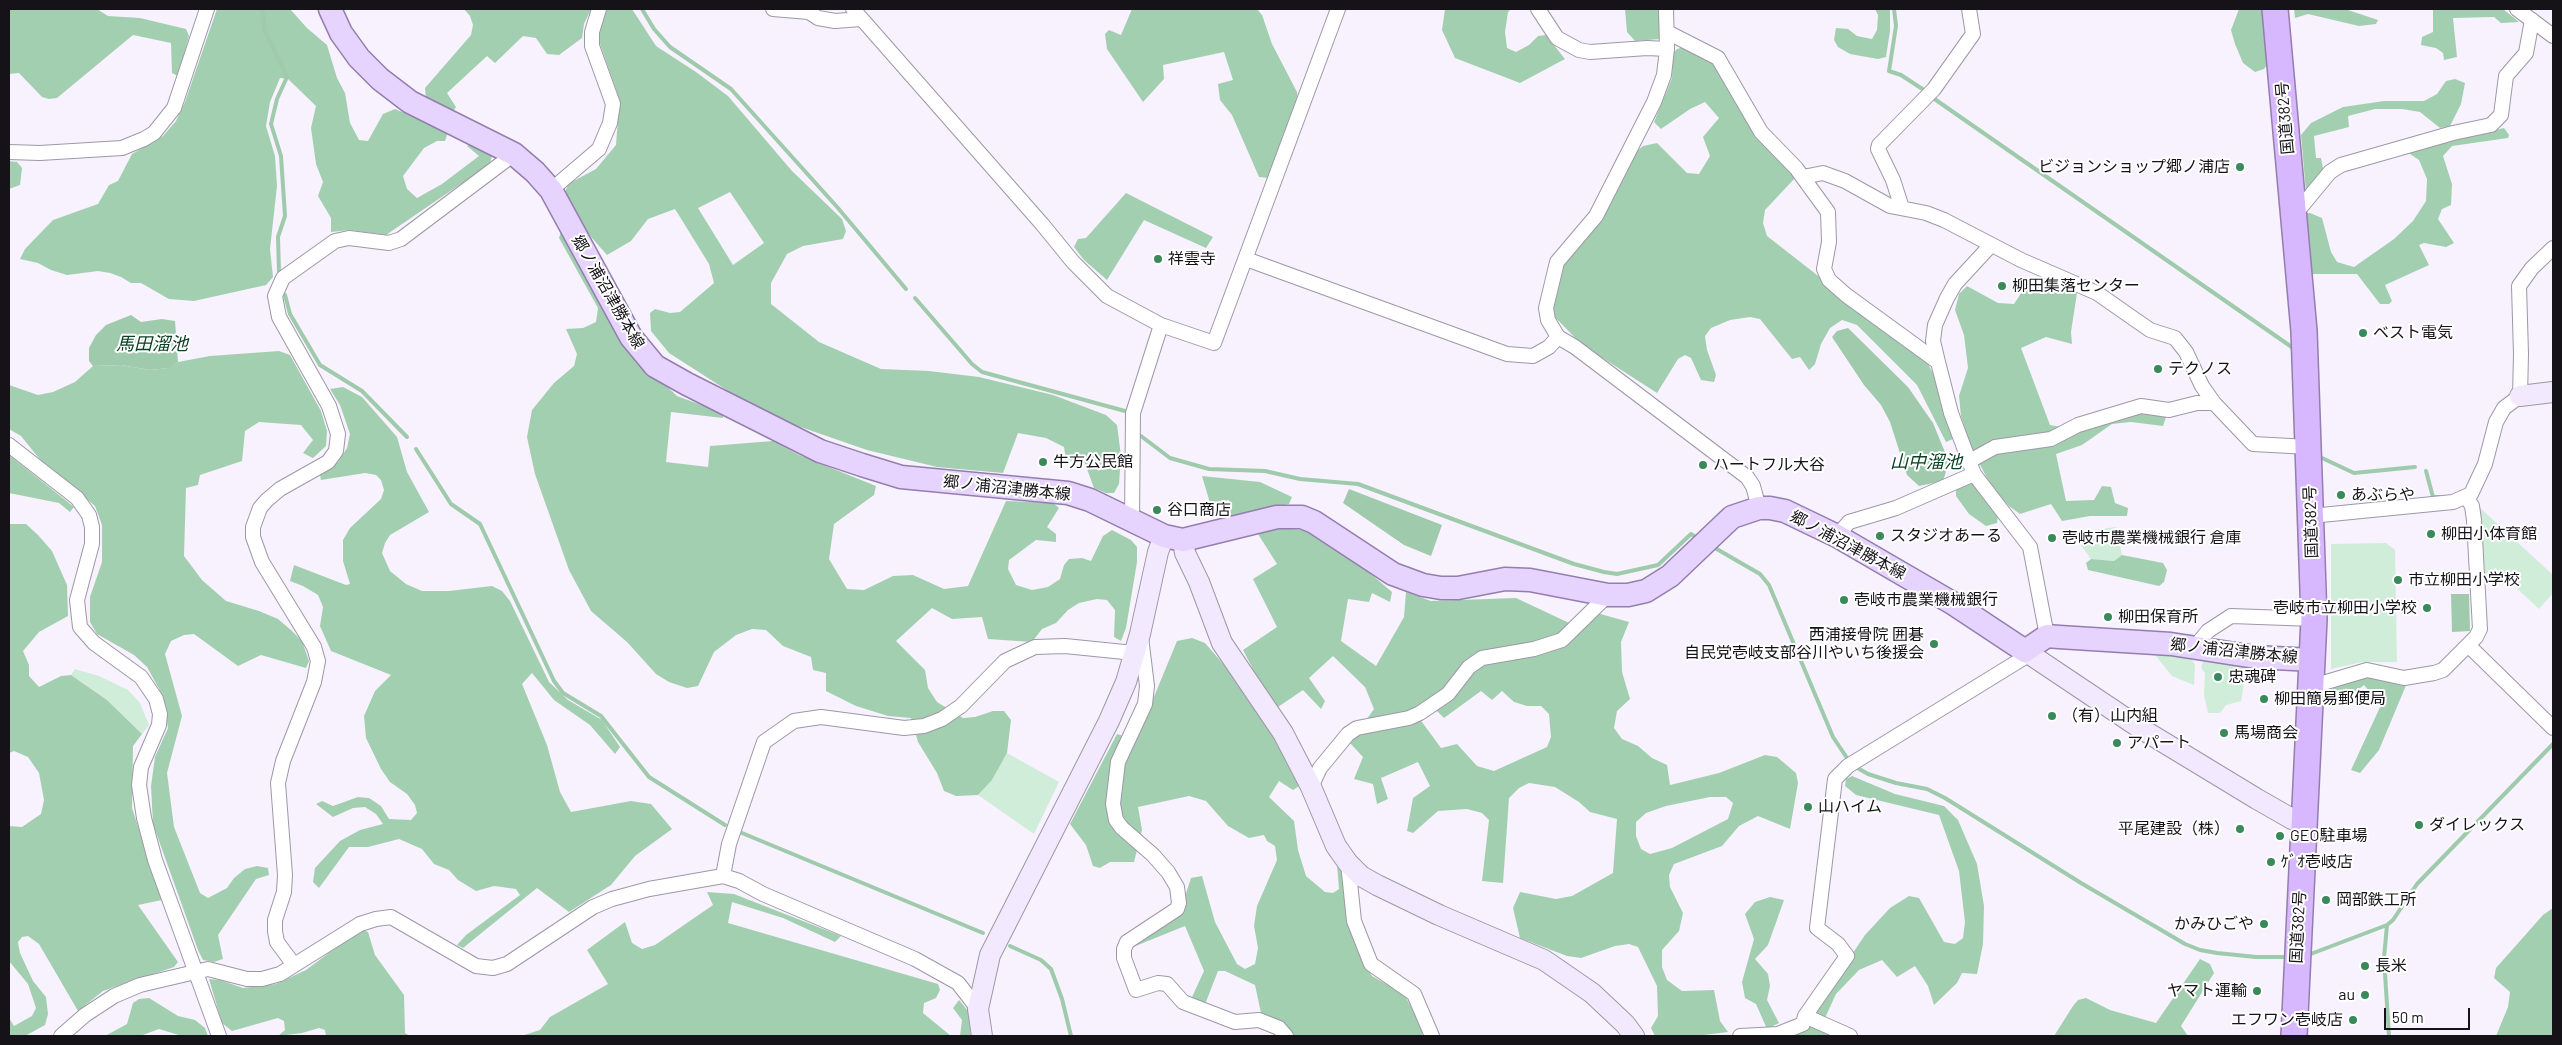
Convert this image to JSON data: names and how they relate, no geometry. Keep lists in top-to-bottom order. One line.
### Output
{"streets":{"highway":["国道382号"],"main road":["郷ノ浦沼津勝本線"]},"crossings":[["国道382号","郷ノ浦沼津勝本線"]],"water":["馬田溜池","山中溜池"],"places":["ビジョンショップ郷ノ浦店","祥雲寺","柳田集落センター","ベスト電気","テクノス","牛方公民館","ハートフル大谷","あぶらや","谷口商店","柳田小体育館","スタジオあーる","壱岐市農業機械銀行 倉庫","市立柳田小学校","壱岐市農業機械銀行","壱岐市立柳田小学校","柳田保育所","西浦接骨院 囲碁 自民党壱岐支部谷川やいち後援会","忠魂碑","柳田簡易郵便局","（有）山内組","馬場商会","アパート","山ハイム","ダイレックス","平尾建設（株）","GEO駐車場","ｹﾞｵ壱岐店","岡部鉄工所","かみひごや","長米","ヤマト運輸","au","エフワン壱岐店"],"scale_bar":"50 m"}
